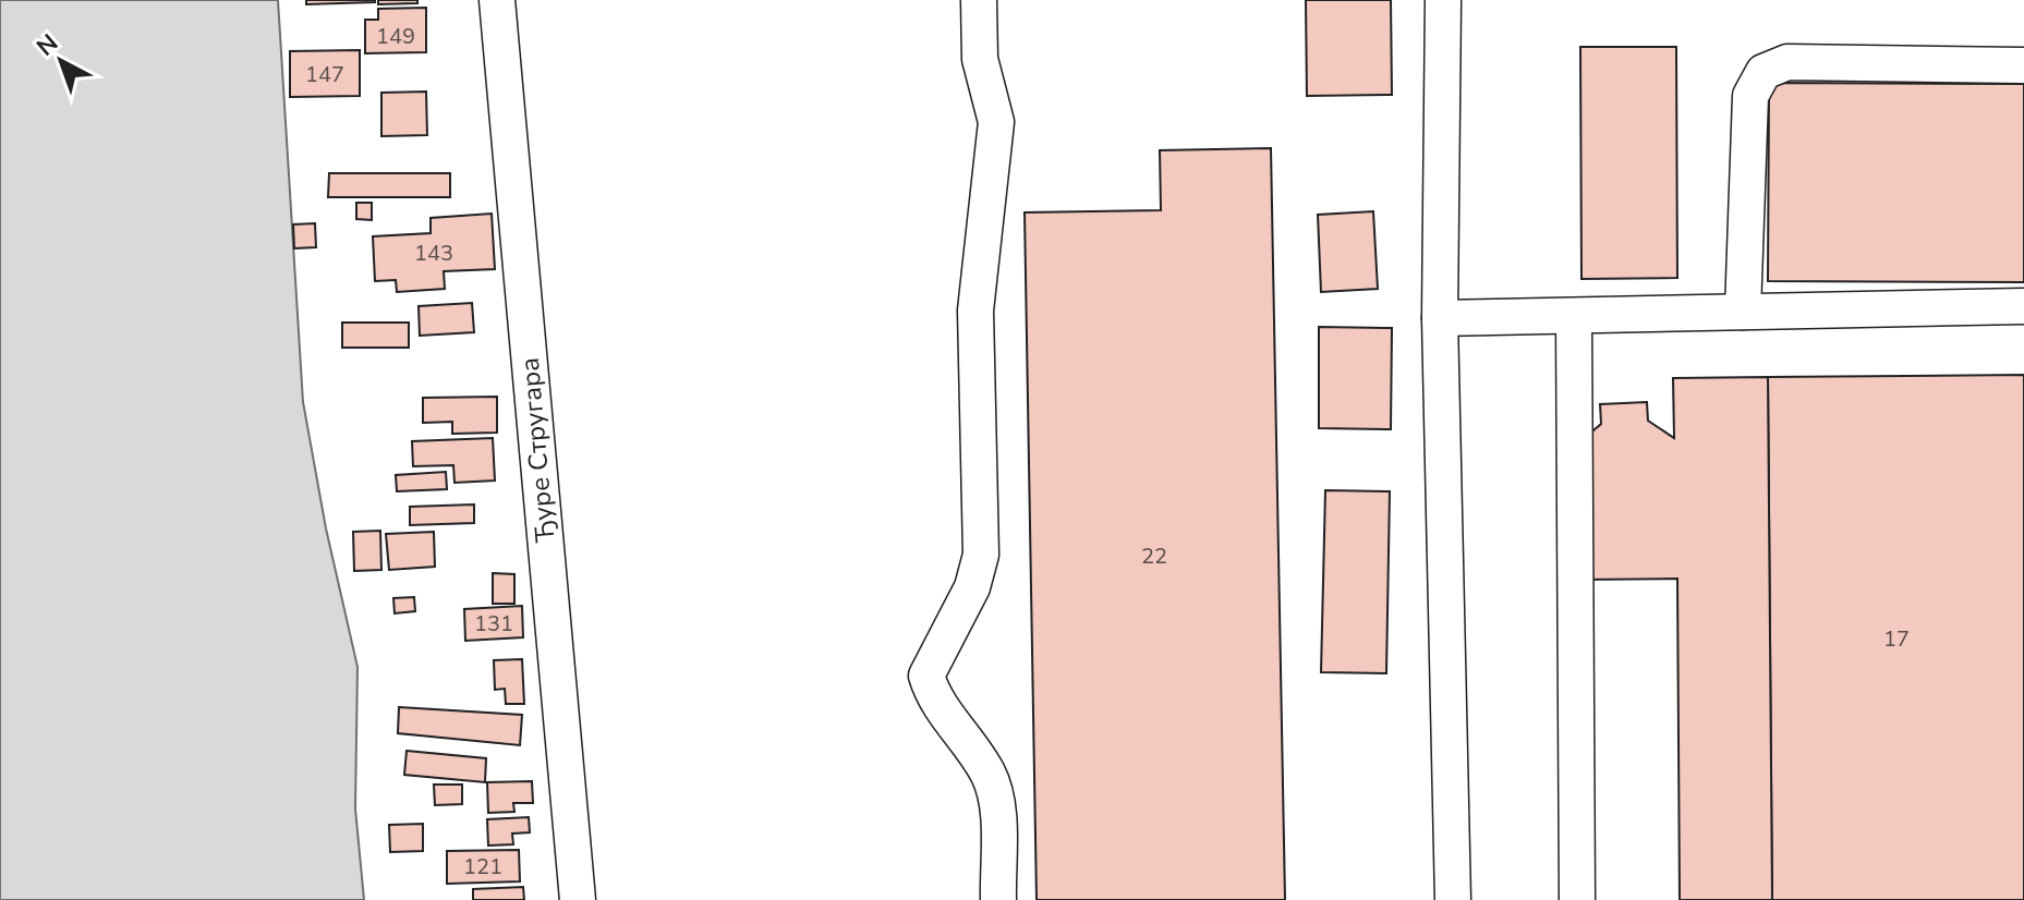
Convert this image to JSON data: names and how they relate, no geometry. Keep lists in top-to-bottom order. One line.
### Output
{"streets":{"street":["Ђуре Стругара"]},"house_numbers":["149","147","143","22","131","17","121"],"north":"top left"}
